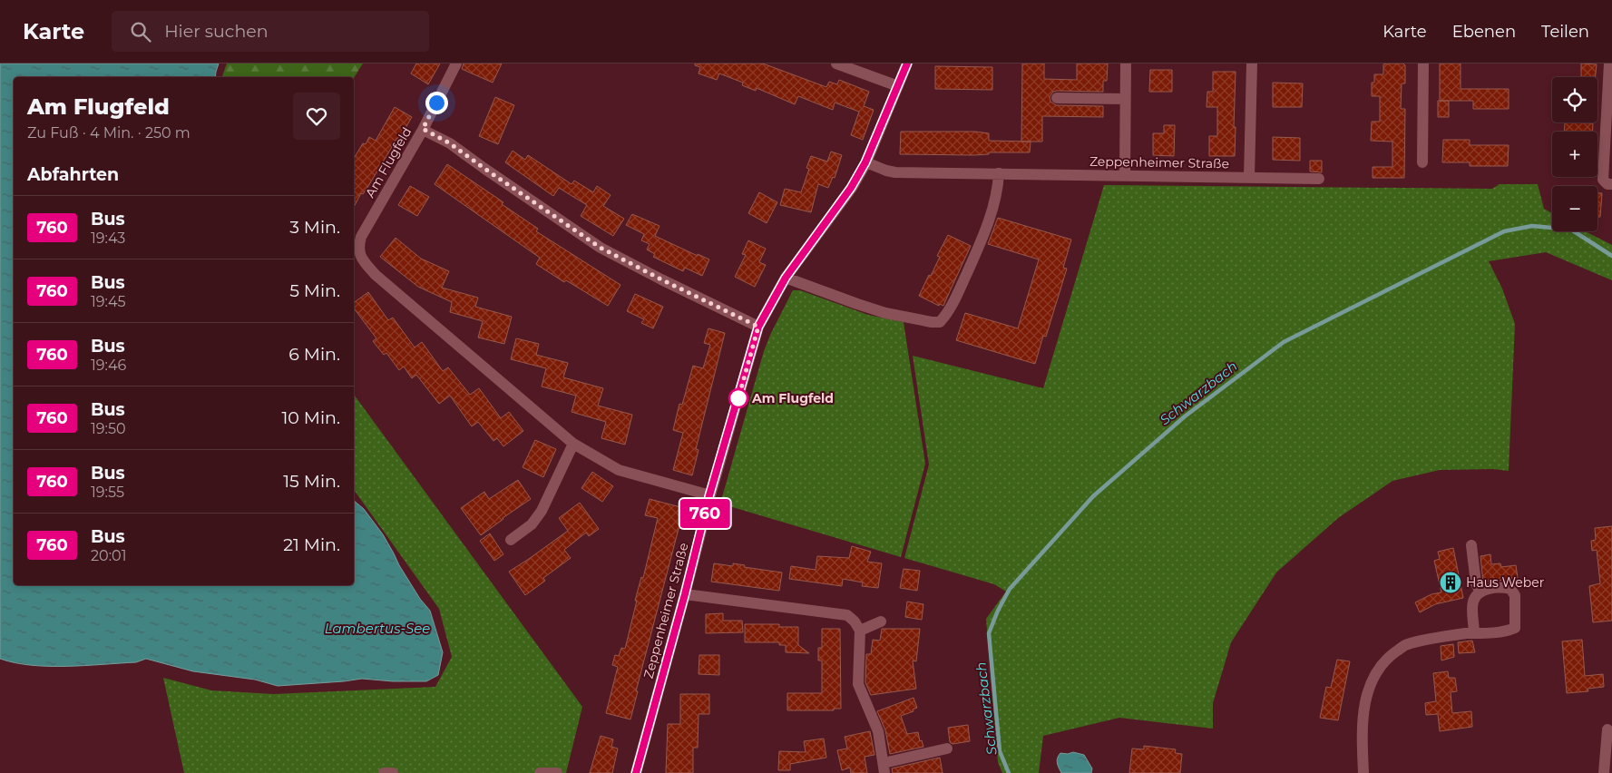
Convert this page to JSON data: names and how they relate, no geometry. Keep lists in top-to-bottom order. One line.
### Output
{"streets":{"street":["Am Flugfeld","Zeppenheimer Straße"]},"crossings":[["Am Flugfeld","Zeppenheimer Straße"]],"water":["Schwarzbach","Lambertus-See"],"places":{"other":["Am Flugfeld"],"building":["Haus Weber"]},"lines":["bus line 760"],"page":{"header":"Karte","search":"Hier suchen","nav":["Karte","Ebenen","Teilen"],"on_map":"760","map_buttons":["+","−"],"heading":[["Am Flugfeld","Zu Fuß · 4 Min. · 250 m"],"Abfahrten"],"list":[{"mark":"760","name":"Bus","note":"19:43","value":"3 Min."},{"mark":"760","name":"Bus","note":"19:45","value":"5 Min."},{"mark":"760","name":"Bus","note":"19:46","value":"6 Min."},{"mark":"760","name":"Bus","note":"19:50","value":"10 Min."},{"mark":"760","name":"Bus","note":"19:55","value":"15 Min."},{"mark":"760","name":"Bus","note":"20:01","value":"21 Min."}]}}
